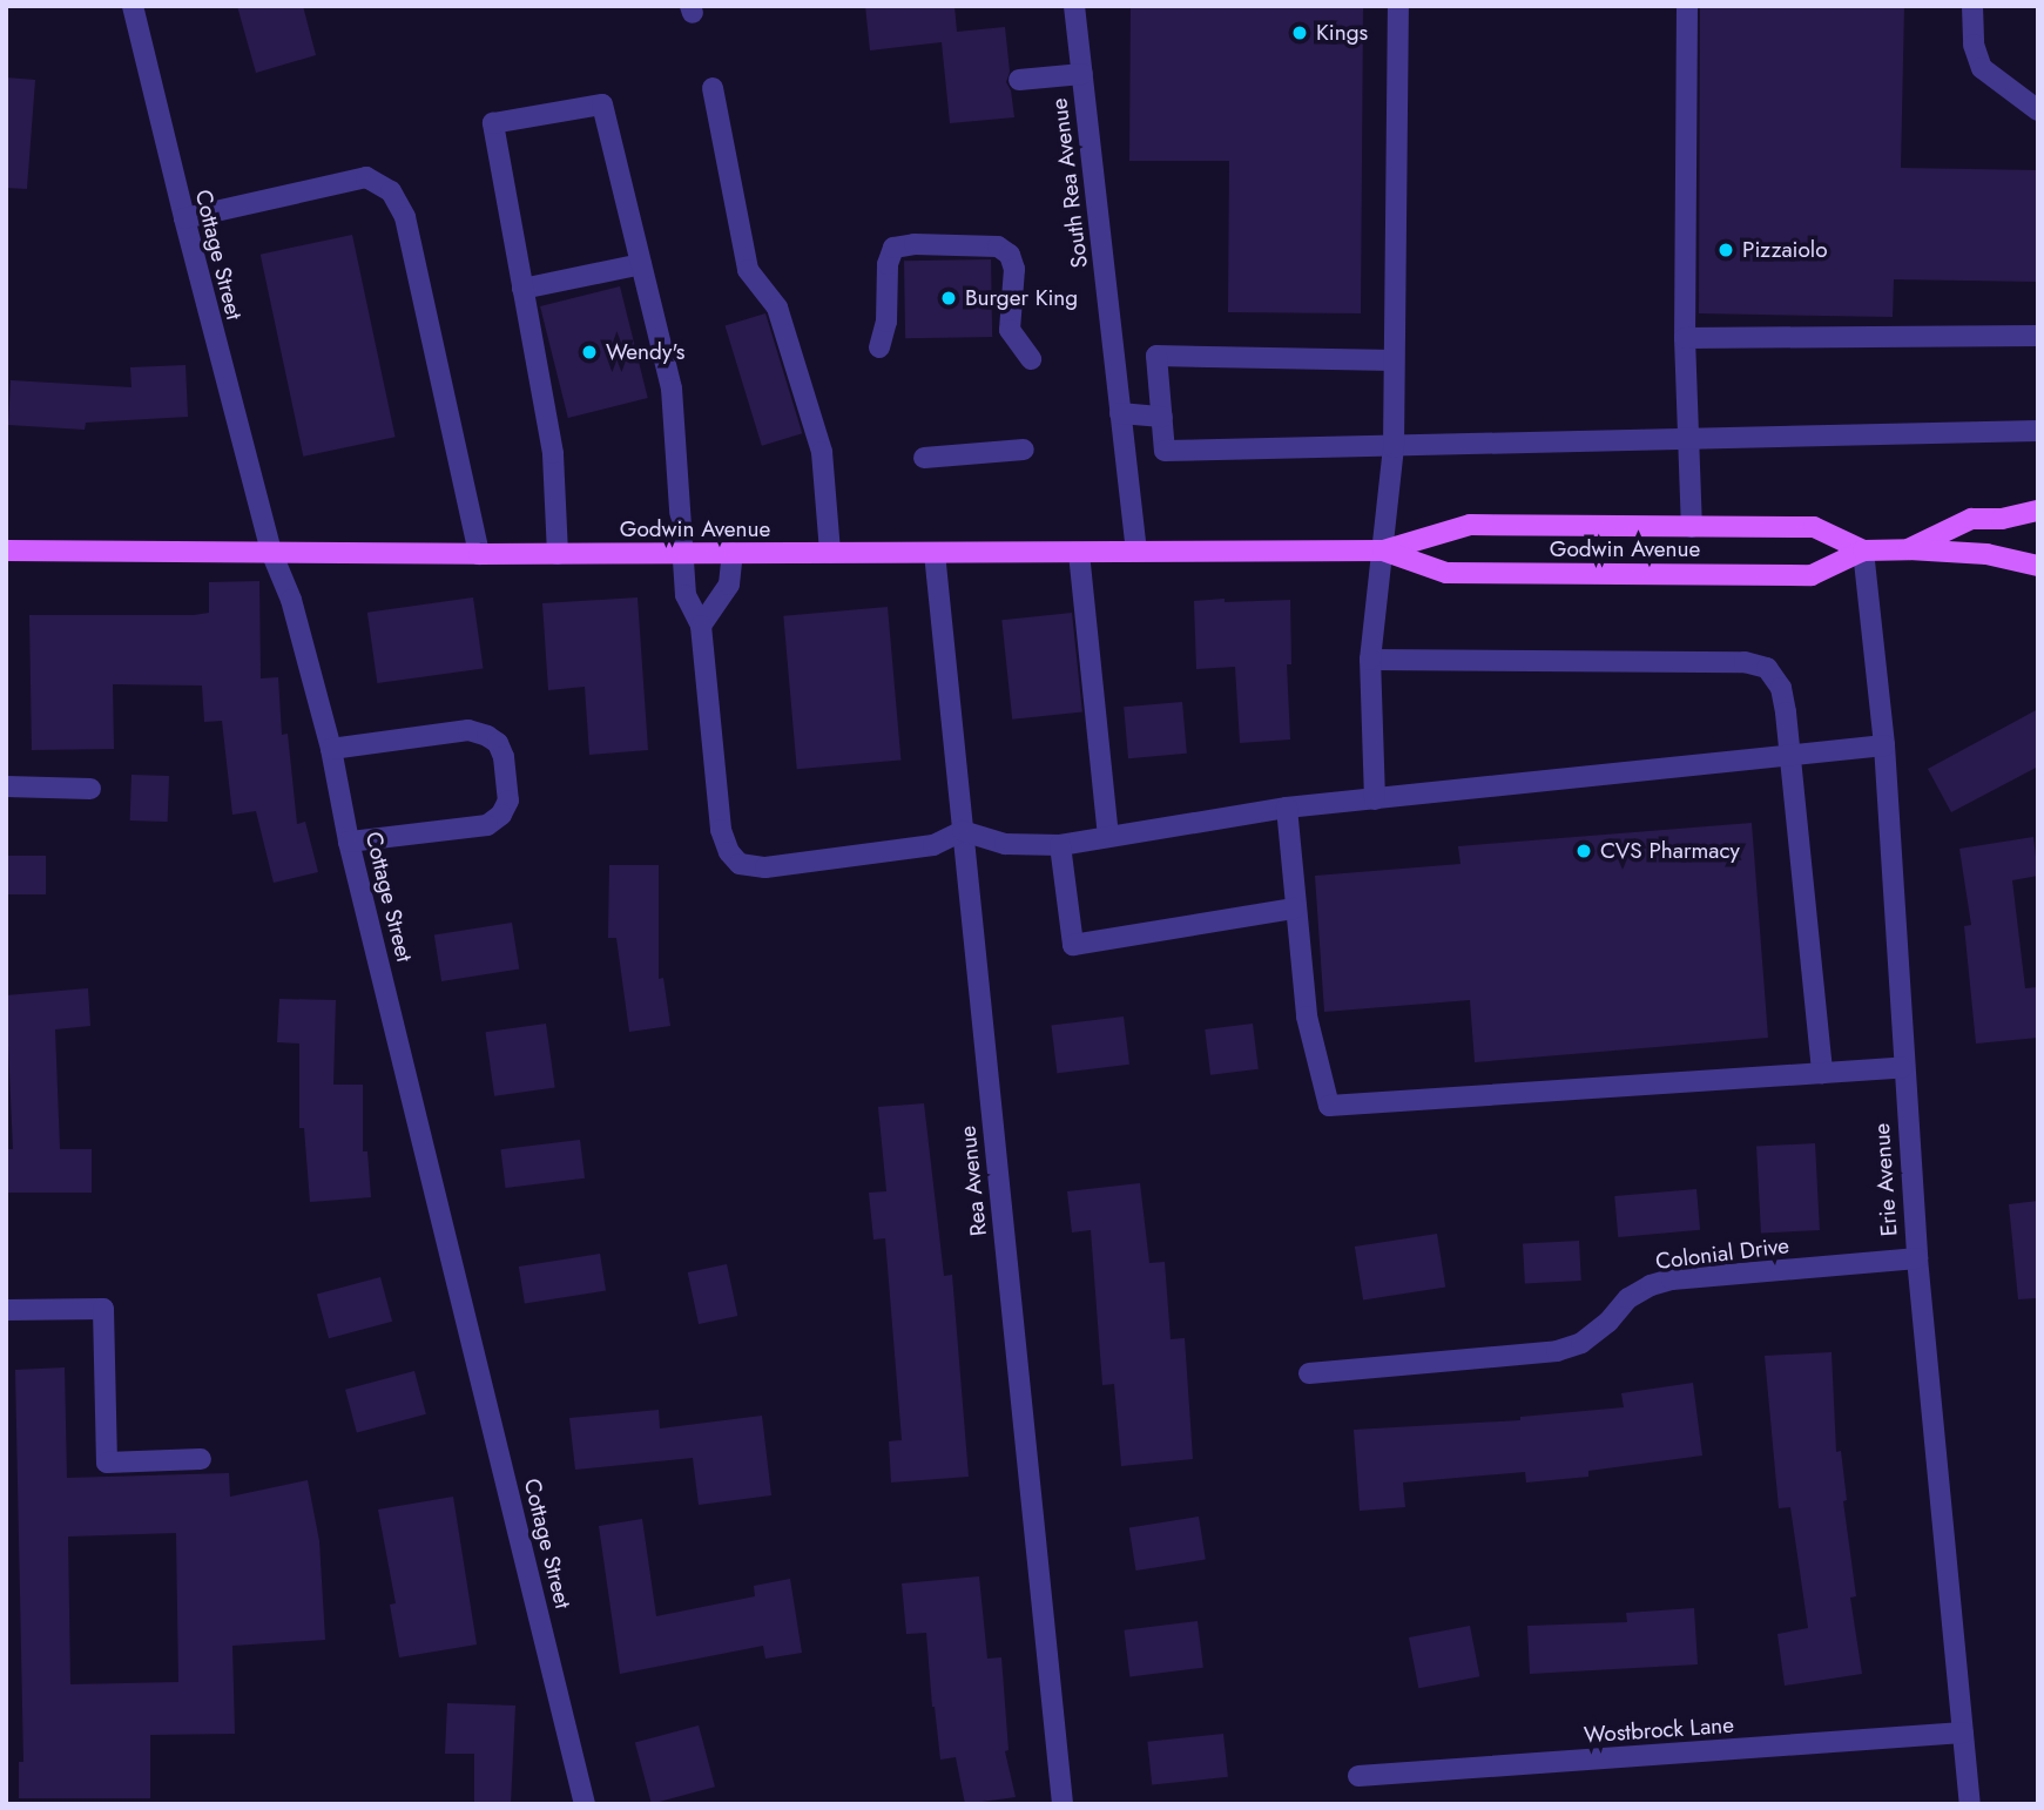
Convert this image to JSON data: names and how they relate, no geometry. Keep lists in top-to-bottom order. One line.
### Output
{"streets":{"main road":["Godwin Avenue"],"street":["South Rea Avenue","Cottage Street","Erie Avenue","Rea Avenue","Colonial Drive","Wostbrock Lane"]},"crossings":[["South Rea Avenue","Godwin Avenue"],["Cottage Street","Godwin Avenue"],["Godwin Avenue","Erie Avenue"],["Godwin Avenue","Rea Avenue"],["Erie Avenue","Colonial Drive"],["Erie Avenue","Wostbrock Lane"]],"places":["Kings","Pizzaiolo","Burger King","Wendy's","CVS Pharmacy"]}
